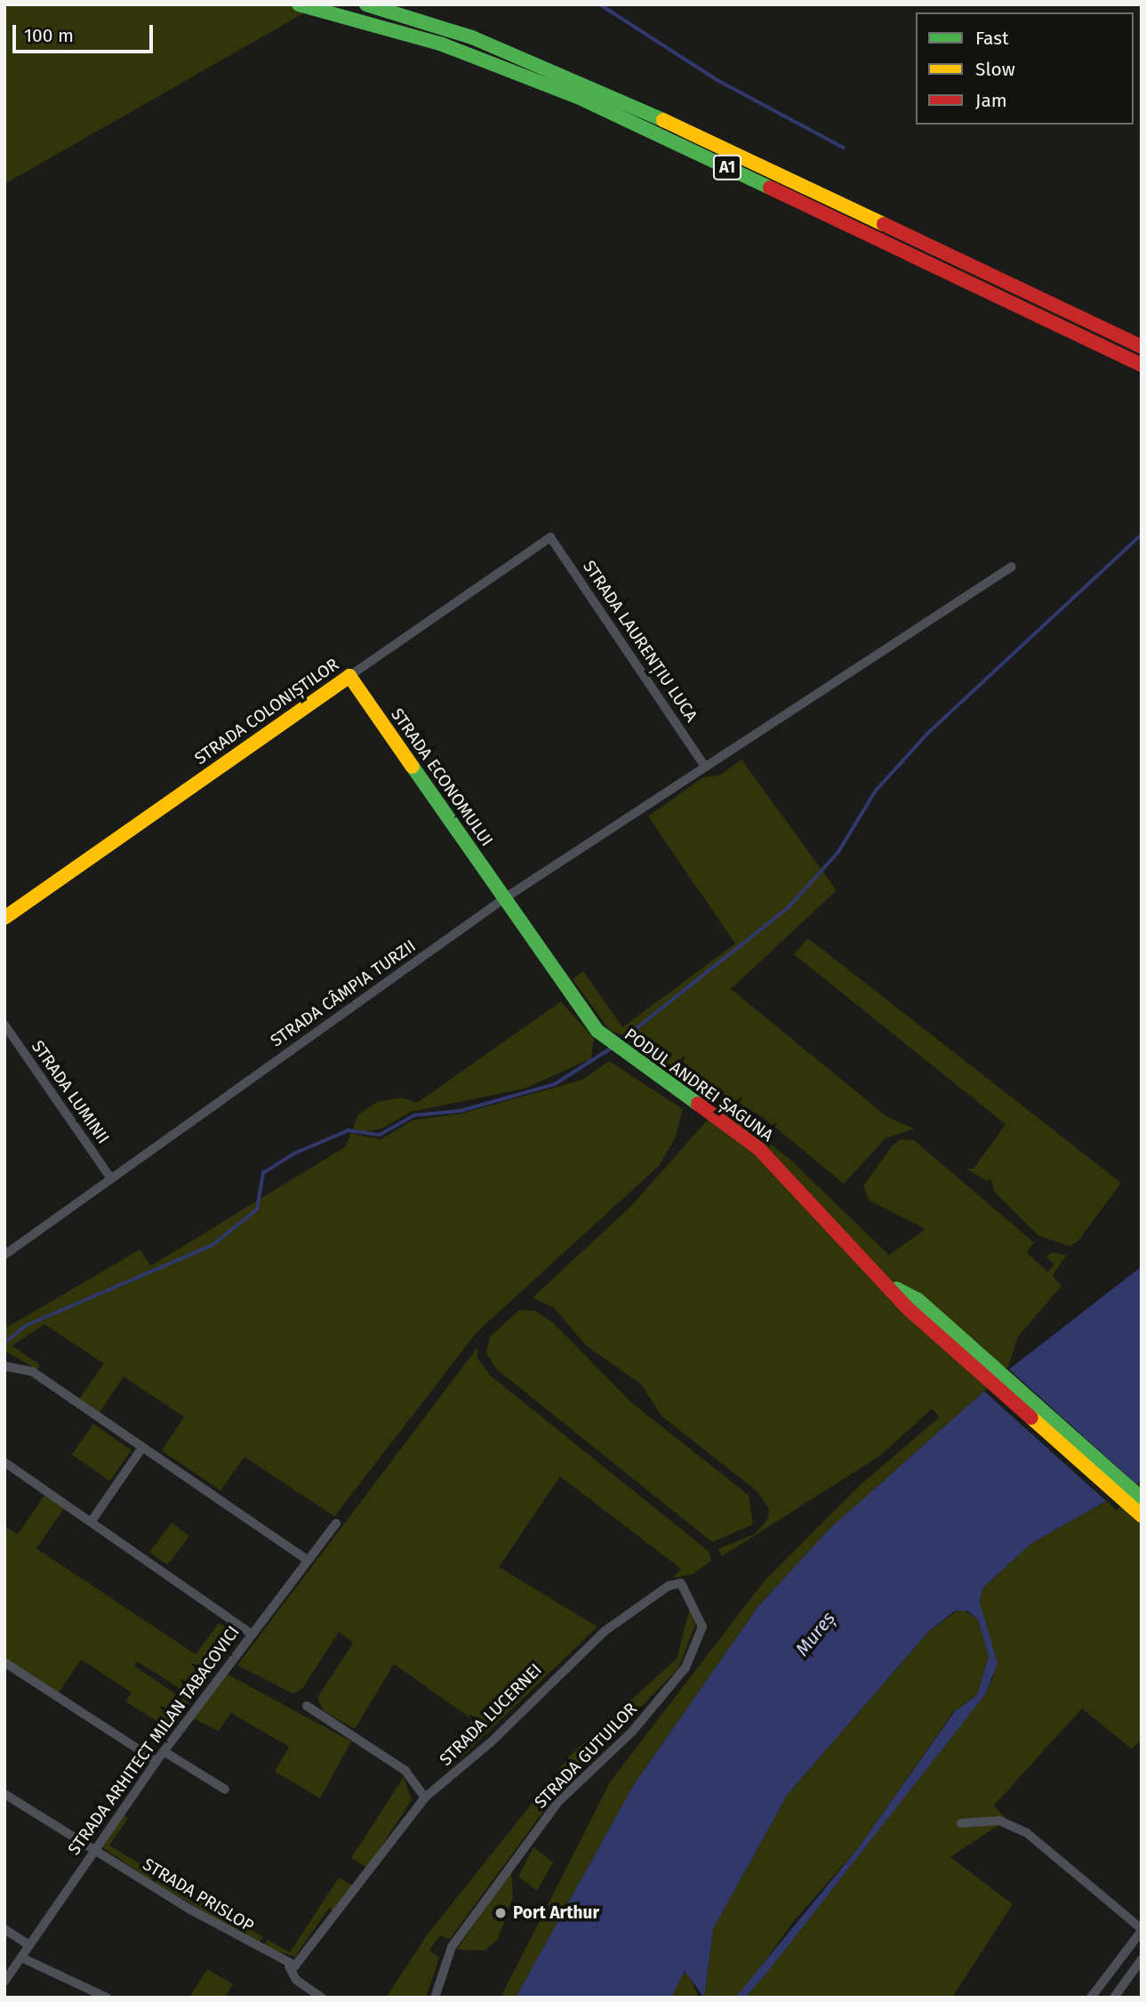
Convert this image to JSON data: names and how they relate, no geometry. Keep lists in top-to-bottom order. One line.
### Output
{"streets":{"main road":["A1","STRADA COLONIȘTILOR","STRADA ECONOMULUI","PODUL ANDREI ȘAGUNA"],"street":["STRADA LAURENȚIU LUCA","STRADA CÂMPIA TURZII","STRADA LUMINII","STRADA LUCERNEI","STRADA ARHITECT MILAN TABACOVICI","STRADA GUTUILOR","STRADA PRISLOP"]},"crossings":[["STRADA LAURENȚIU LUCA","STRADA COLONIȘTILOR"],["STRADA LAURENȚIU LUCA","STRADA CÂMPIA TURZII"],["STRADA COLONIȘTILOR","STRADA ECONOMULUI"],["STRADA ECONOMULUI","STRADA CÂMPIA TURZII"],["STRADA ECONOMULUI","PODUL ANDREI ȘAGUNA"],["STRADA CÂMPIA TURZII","PODUL ANDREI ȘAGUNA"],["STRADA CÂMPIA TURZII","STRADA LUMINII"],["STRADA LUCERNEI","STRADA GUTUILOR"],["STRADA LUCERNEI","STRADA PRISLOP"],["STRADA ARHITECT MILAN TABACOVICI","STRADA PRISLOP"]],"water":["Mureș"],"places":["Port Arthur"],"legend":["Fast","Slow","Jam"],"scale_bar":"100 m"}
